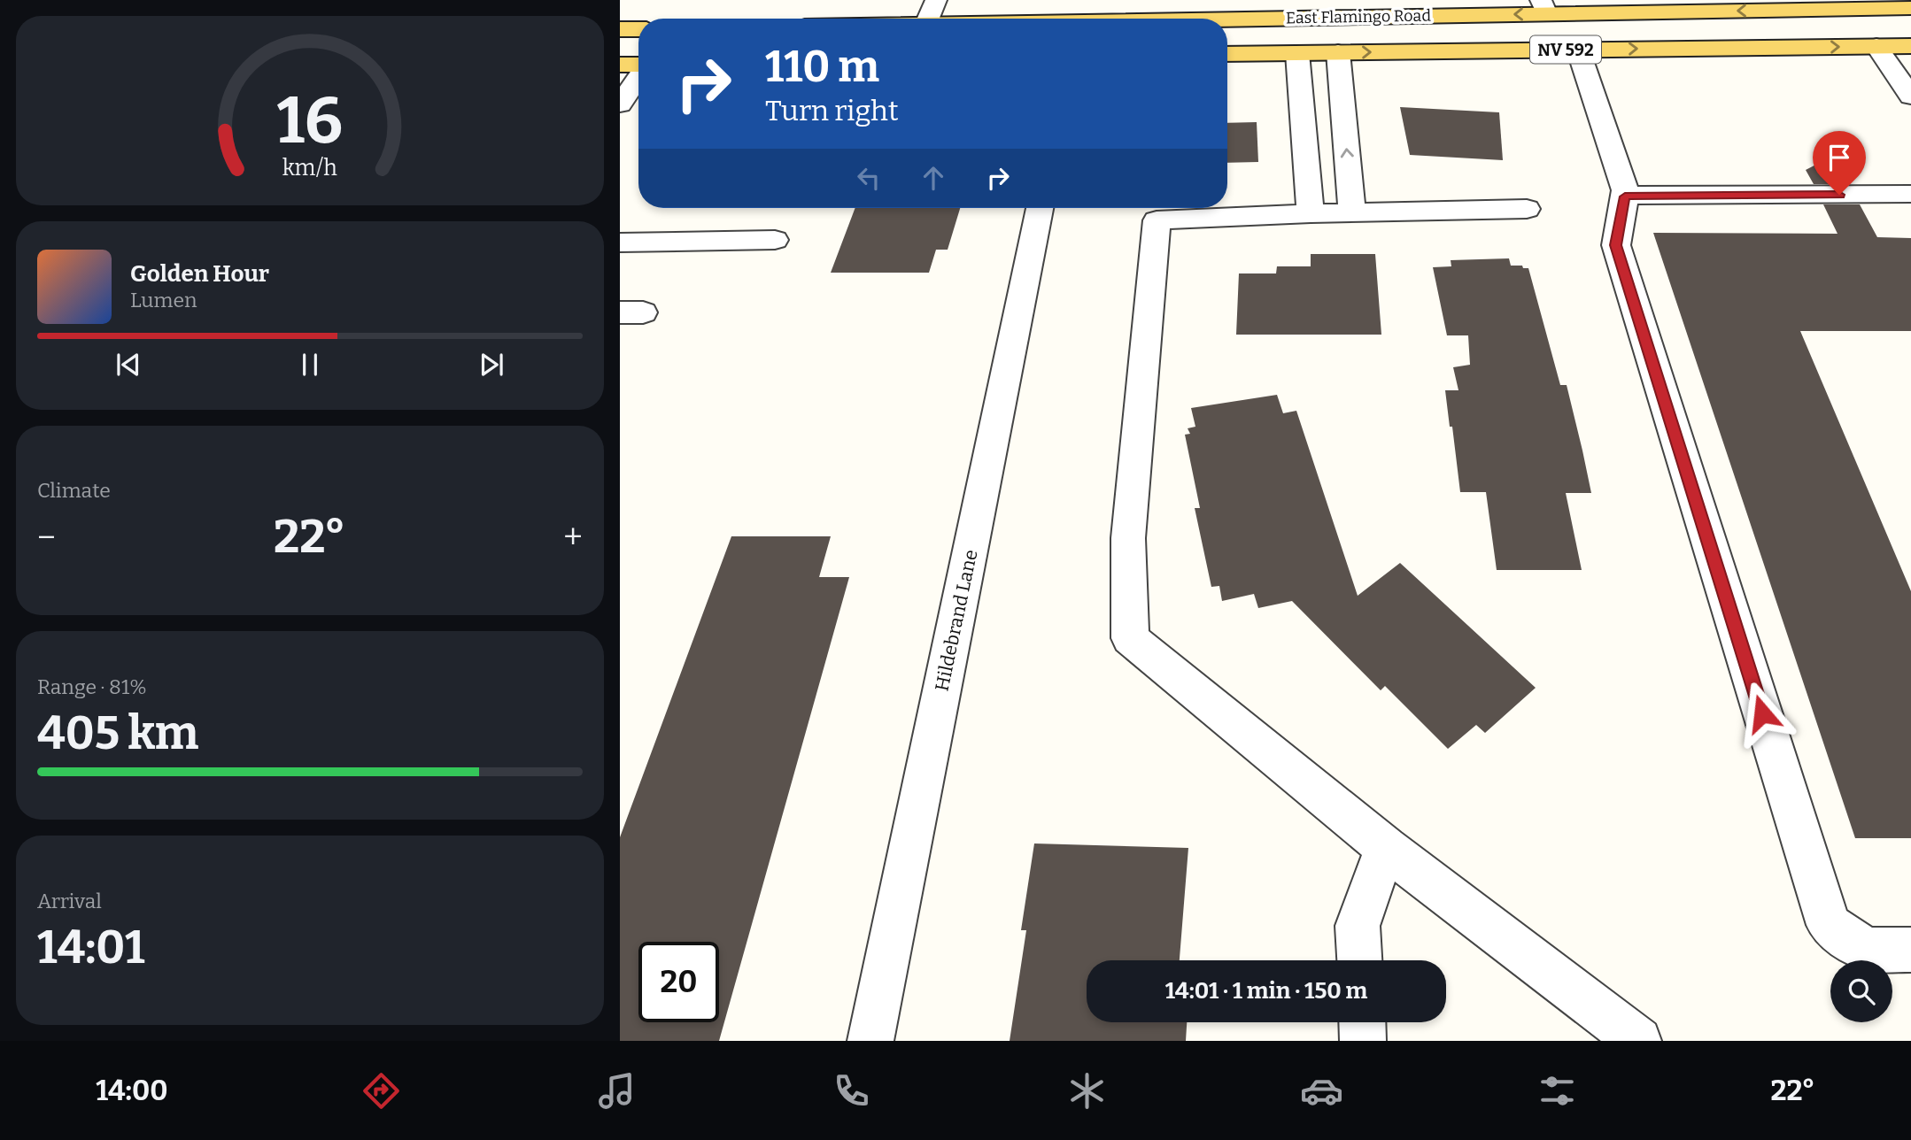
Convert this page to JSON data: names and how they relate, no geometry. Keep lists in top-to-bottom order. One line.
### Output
{"streets":{"main road":["East Flamingo Road","NV 592"],"street":["Hildebrand Lane"]},"page":{"turn":["110 m","Turn right"],"song":["Golden Hour","Lumen"],"tile":["Climate",["Range · 81%","405 km"],["Arrival","14:01"]],"heat":["−","22°","+"],"limit":"20","trip":"14:01 · 1 min · 150 m","tabs":["14:00","22°"],"gauge":["16","km/h"]}}
